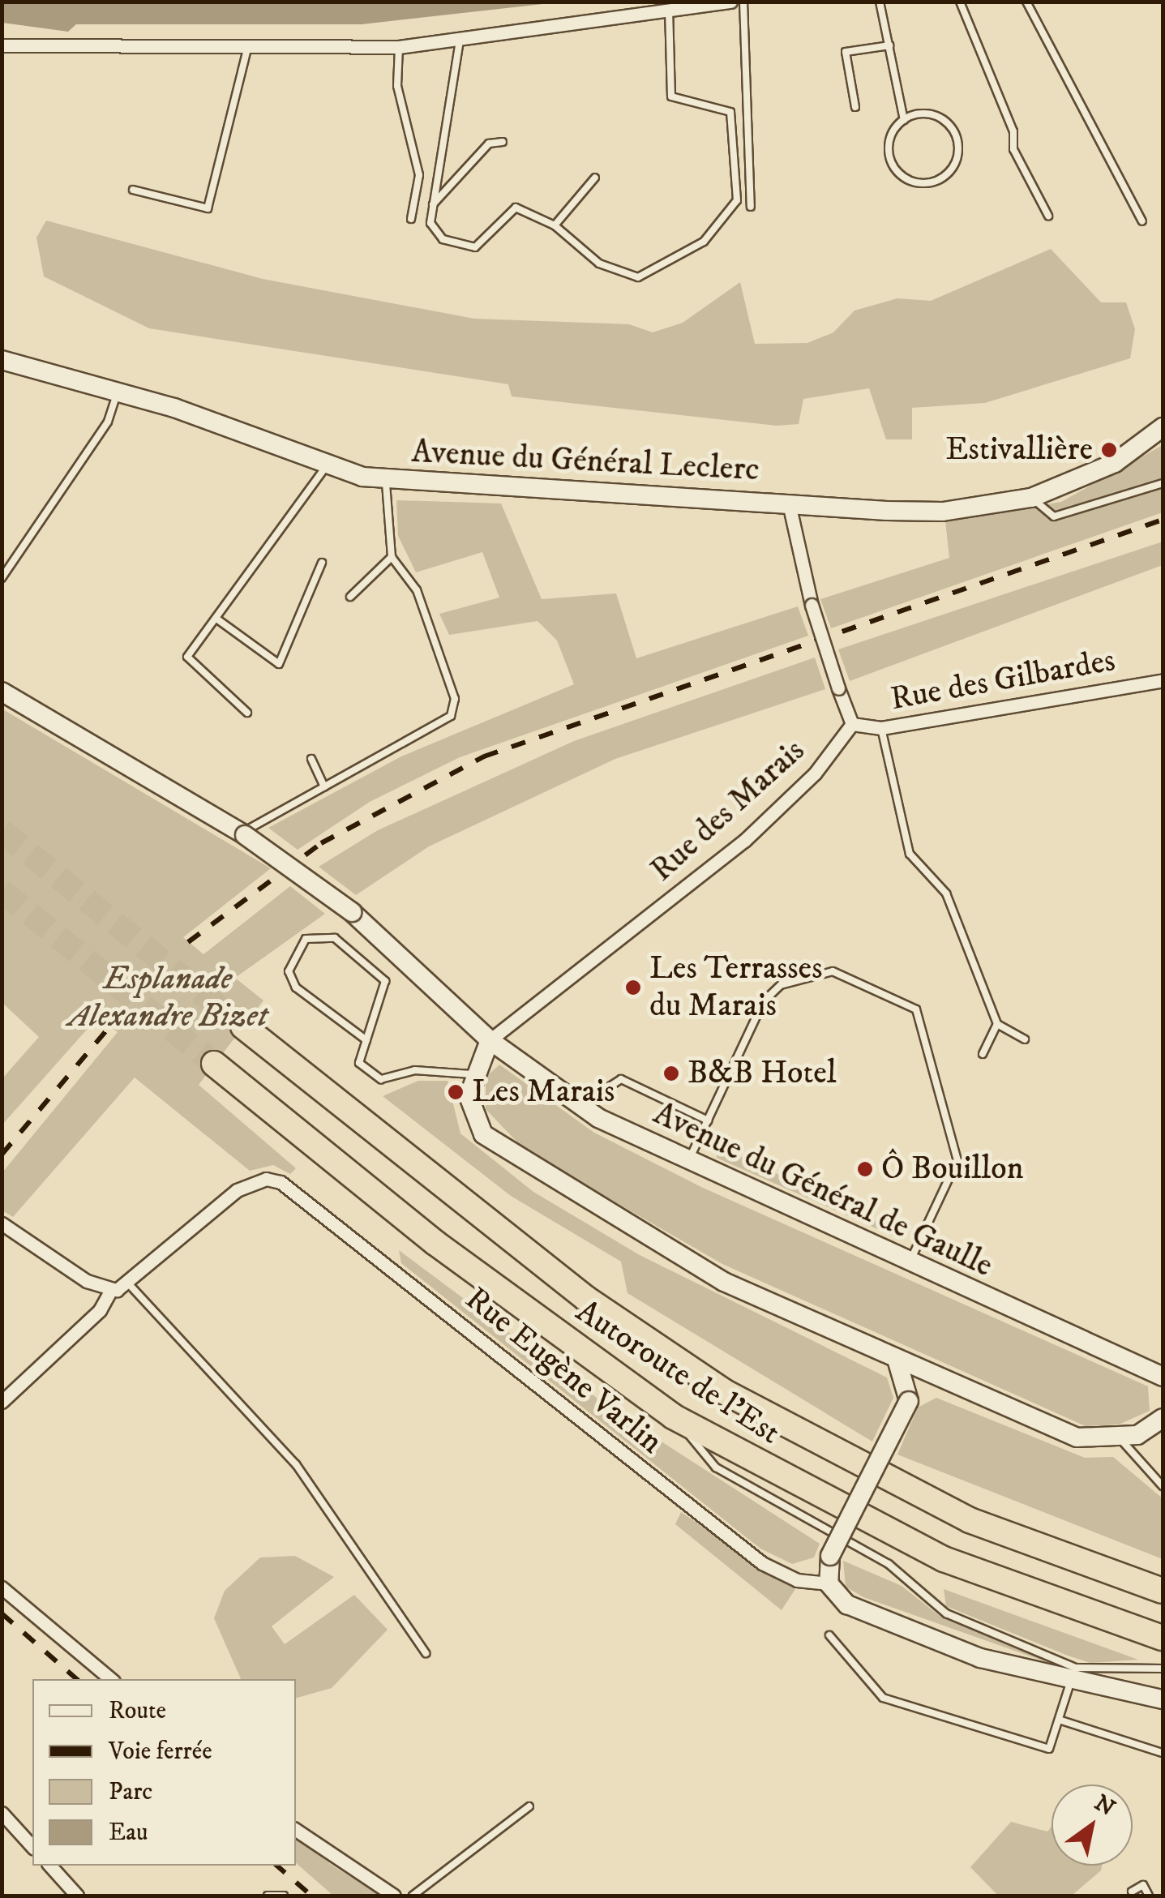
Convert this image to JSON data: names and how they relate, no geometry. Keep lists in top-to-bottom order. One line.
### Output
{"streets":{"highway":["Autoroute de l’Est"],"main road":["Avenue du Général Leclerc","Avenue du Général de Gaulle","Rue Eugène Varlin"],"street":["Rue des Gilbardes","Rue des Marais"]},"crossings":[["Rue des Gilbardes","Rue des Marais"],["Rue des Marais","Avenue du Général de Gaulle"]],"parks":["Esplanade Alexandre Bizet"],"places":["Estivallière","Les Terrasses du Marais","B&B Hotel","Les Marais","Ô Bouillon"],"legend":["Route","Voie ferrée","Parc","Eau"],"north":"top right"}
